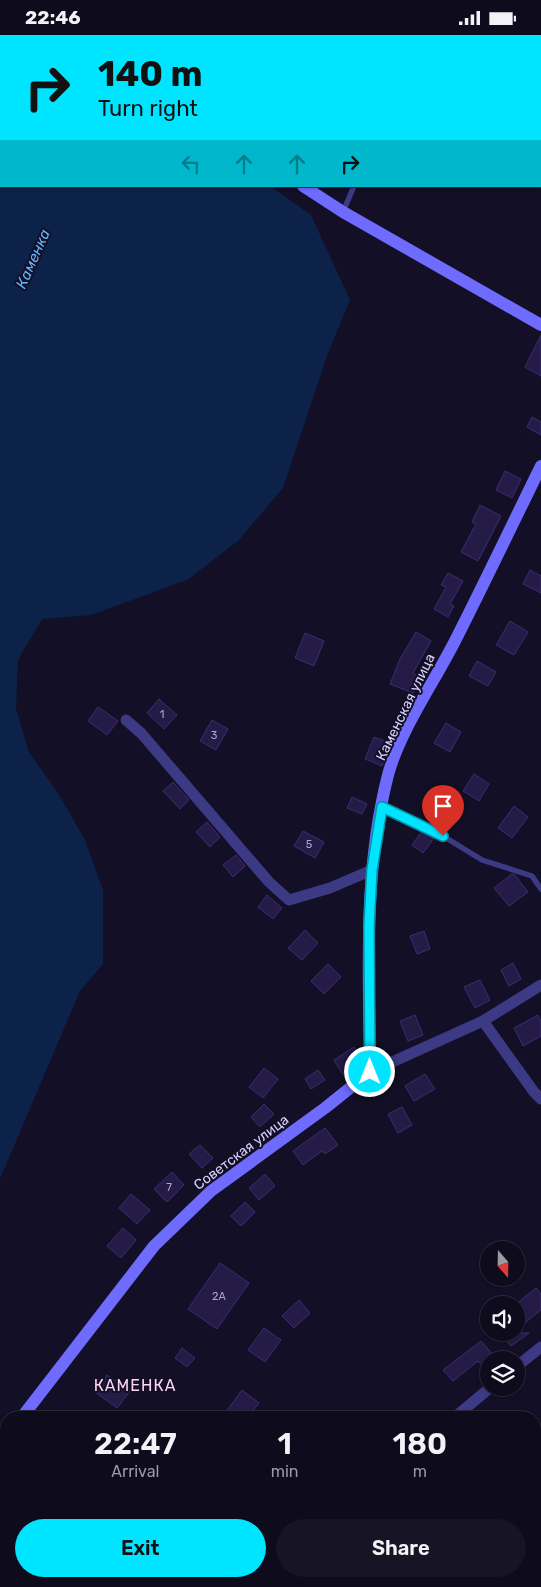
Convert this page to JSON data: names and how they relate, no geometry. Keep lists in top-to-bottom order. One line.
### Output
{"streets":{"street":["Каменская улица","Советская улица"]},"crossings":[["Каменская улица","Советская улица"]],"districts":["КАМЕНКА"],"water":["Каменка"],"house_numbers":["1","3","5","7","2А"],"north":"bottom","page":{"status":"22:46","turn":["140 m","Turn right"],"eta":["22:47","Arrival","1","min","180","m"],"buttons":["Exit","Share"]}}
